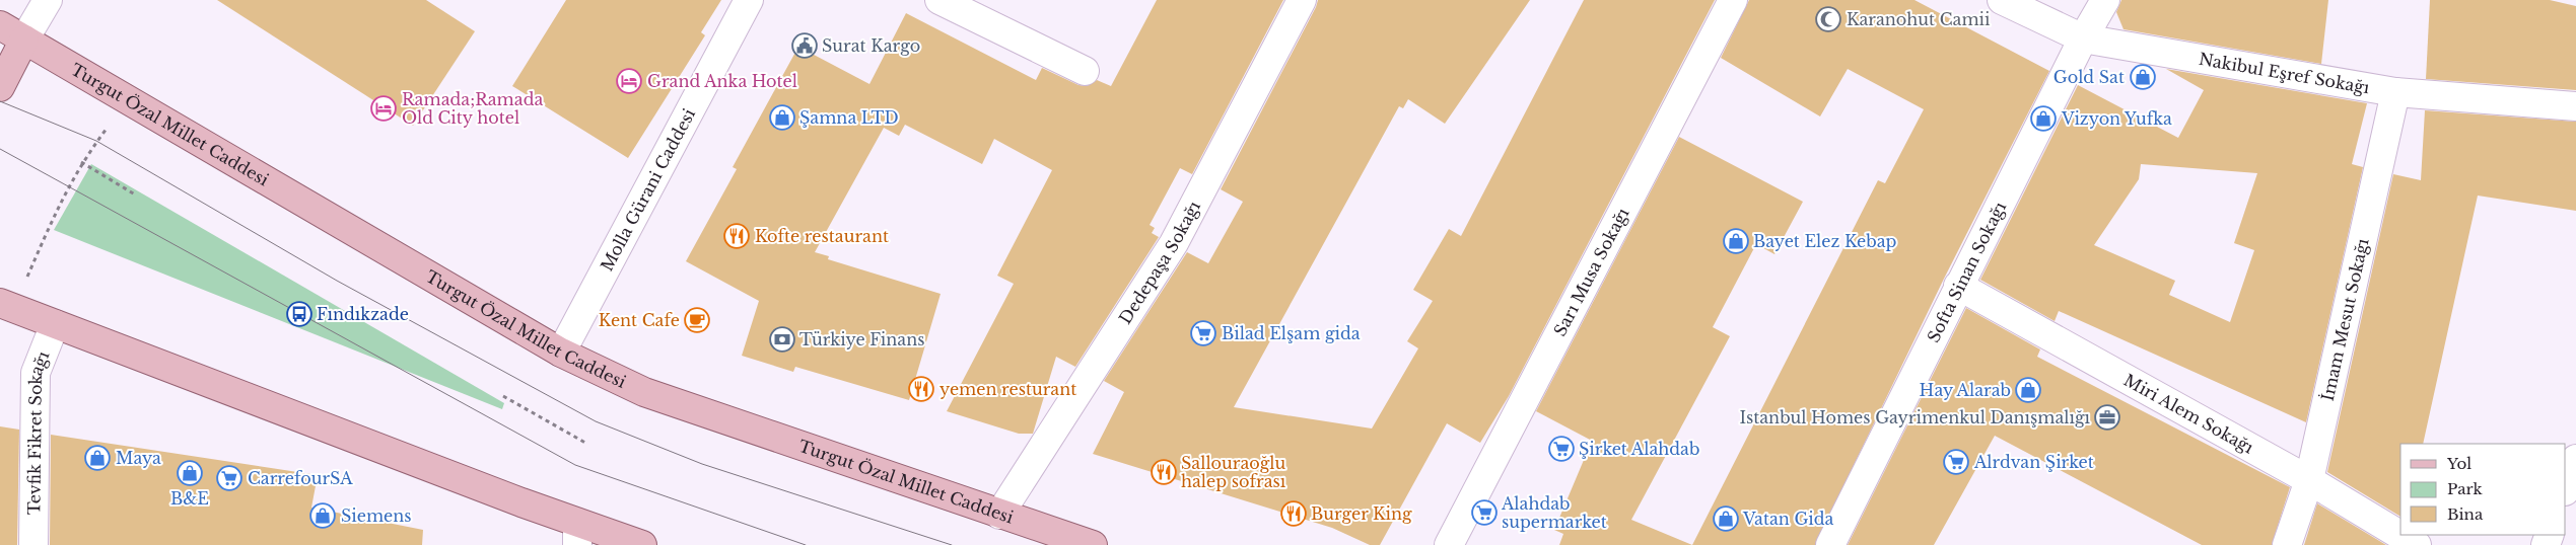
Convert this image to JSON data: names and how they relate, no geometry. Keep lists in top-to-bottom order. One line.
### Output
{"streets":{"main road":["Turgut Özal Millet Caddesi"],"street":["Nakibul Eşref Sokağı","Molla Gürani Caddesi","Dedepaşa Sokağı","Softa Sinan Sokağı","Sarı Musa Sokağı","İmam Mesut Sokağı","Miri Alem Sokağı","Tevfik Fikret Sokağı"]},"crossings":[["Nakibul Eşref Sokağı","Softa Sinan Sokağı"],["Nakibul Eşref Sokağı","İmam Mesut Sokağı"],["Turgut Özal Millet Caddesi","Molla Gürani Caddesi"],["Turgut Özal Millet Caddesi","Dedepaşa Sokağı"],["Softa Sinan Sokağı","Miri Alem Sokağı"],["İmam Mesut Sokağı","Miri Alem Sokağı"]],"places":{"mosque":["Karanohut Camii"],"public building":["Surat Kargo"],"shop":["Gold Sat","Şamna LTD","Vizyon Yufka","Bayet Elez Kebap","Hay Alarab","Maya","B&E","Siemens","Vatan Gida"],"hotel":["Grand Anka Hotel","Ramada;Ramada Old City hotel"],"restaurant":["Kofte restaurant","yemen resturant","Sallouraoğlu halep sofrası","Burger King"],"bus stop":["Fındıkzade"],"cafe":["Kent Cafe"],"supermarket":["Bilad Elşam gida","Şirket Alahdab","Alrdvan Şirket","CarrefourSA","Alahdab supermarket"],"bank":["Türkiye Finans"],"office":["Istanbul Homes Gayrimenkul Danışmalığı"]},"legend":["Yol","Park","Bina"]}
